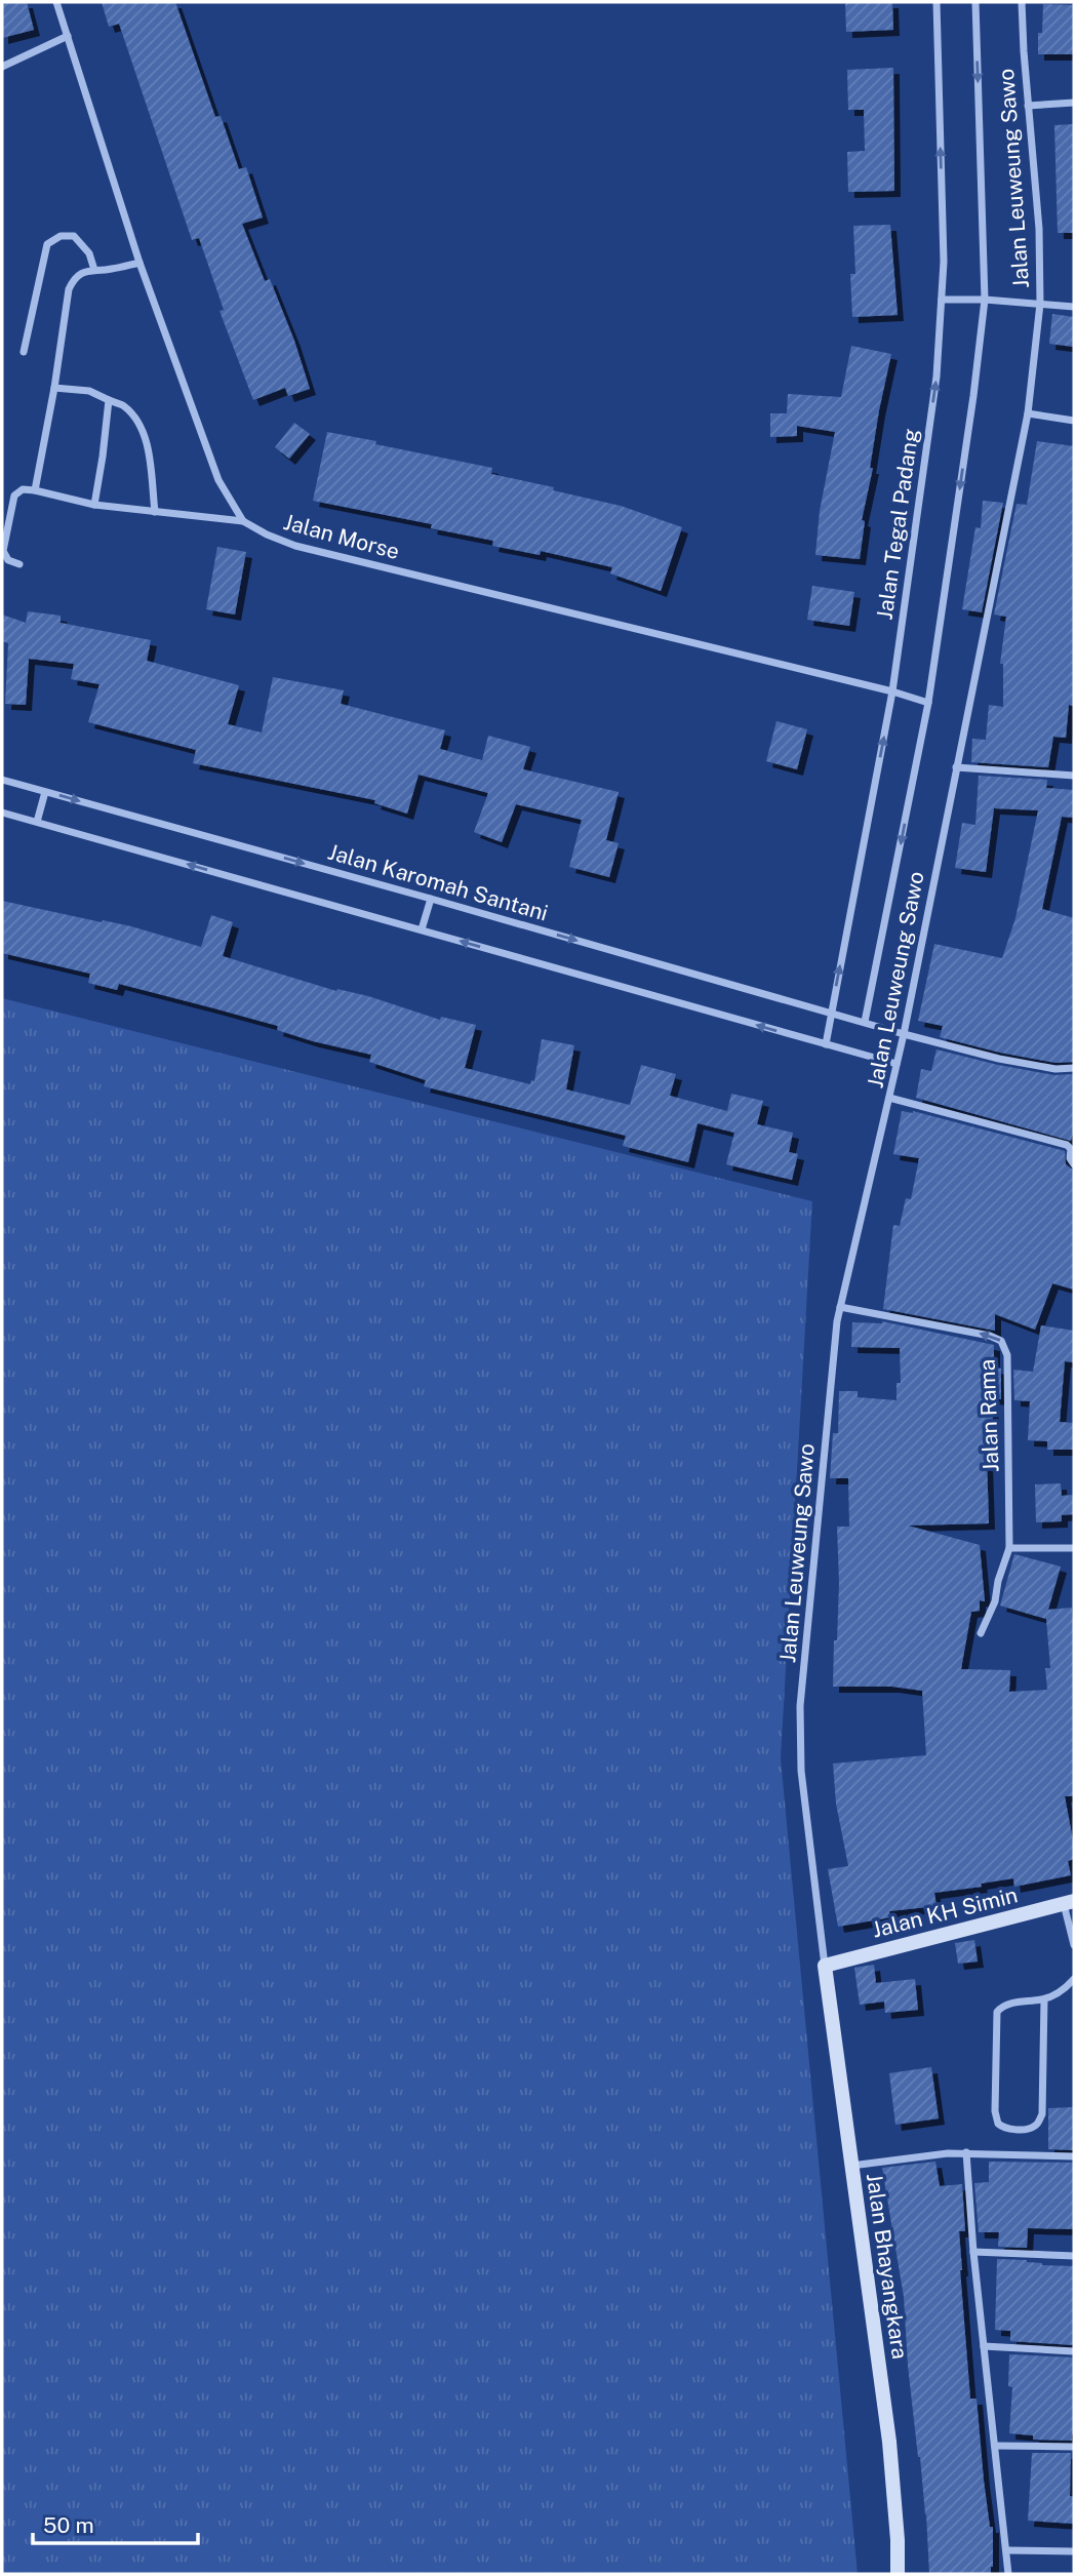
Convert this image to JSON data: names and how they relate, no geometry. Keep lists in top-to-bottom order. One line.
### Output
{"streets":{"street":["Jalan Leuweung Sawo","Jalan Tegal Padang","Jalan Morse","Jalan Karomah Santani","Jalan Rama","Jalan KH Simin","Jalan Bhayangkara"]},"crossings":[["Jalan Leuweung Sawo","Jalan Karomah Santani"],["Jalan Leuweung Sawo","Jalan Rama"],["Jalan Leuweung Sawo","Jalan KH Simin"],["Jalan Leuweung Sawo","Jalan Bhayangkara"],["Jalan Tegal Padang","Jalan Morse"],["Jalan Tegal Padang","Jalan Karomah Santani"],["Jalan KH Simin","Jalan Bhayangkara"]],"scale_bar":"50 m"}
